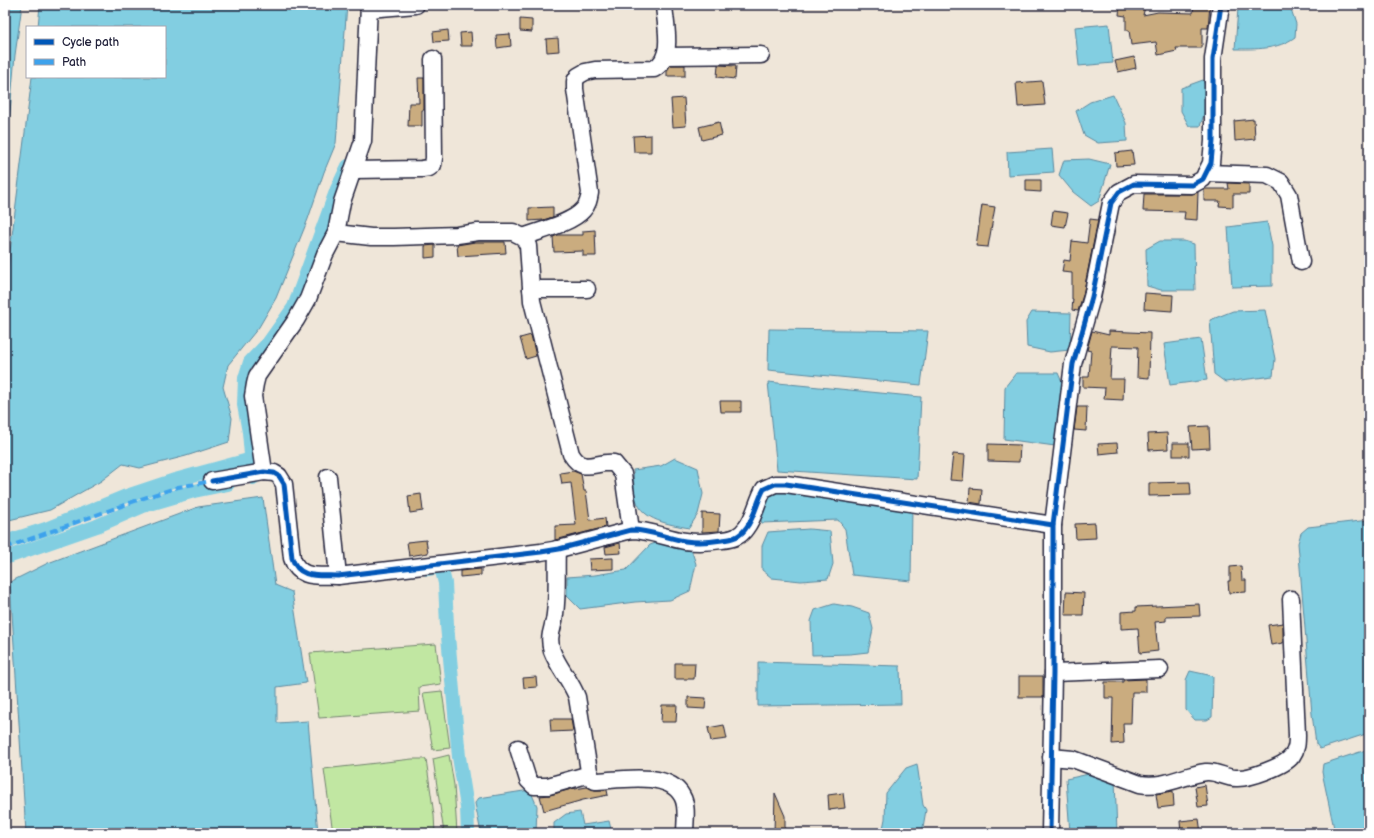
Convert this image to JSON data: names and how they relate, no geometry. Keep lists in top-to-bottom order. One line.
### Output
{"legend":["Cycle path","Path"]}
